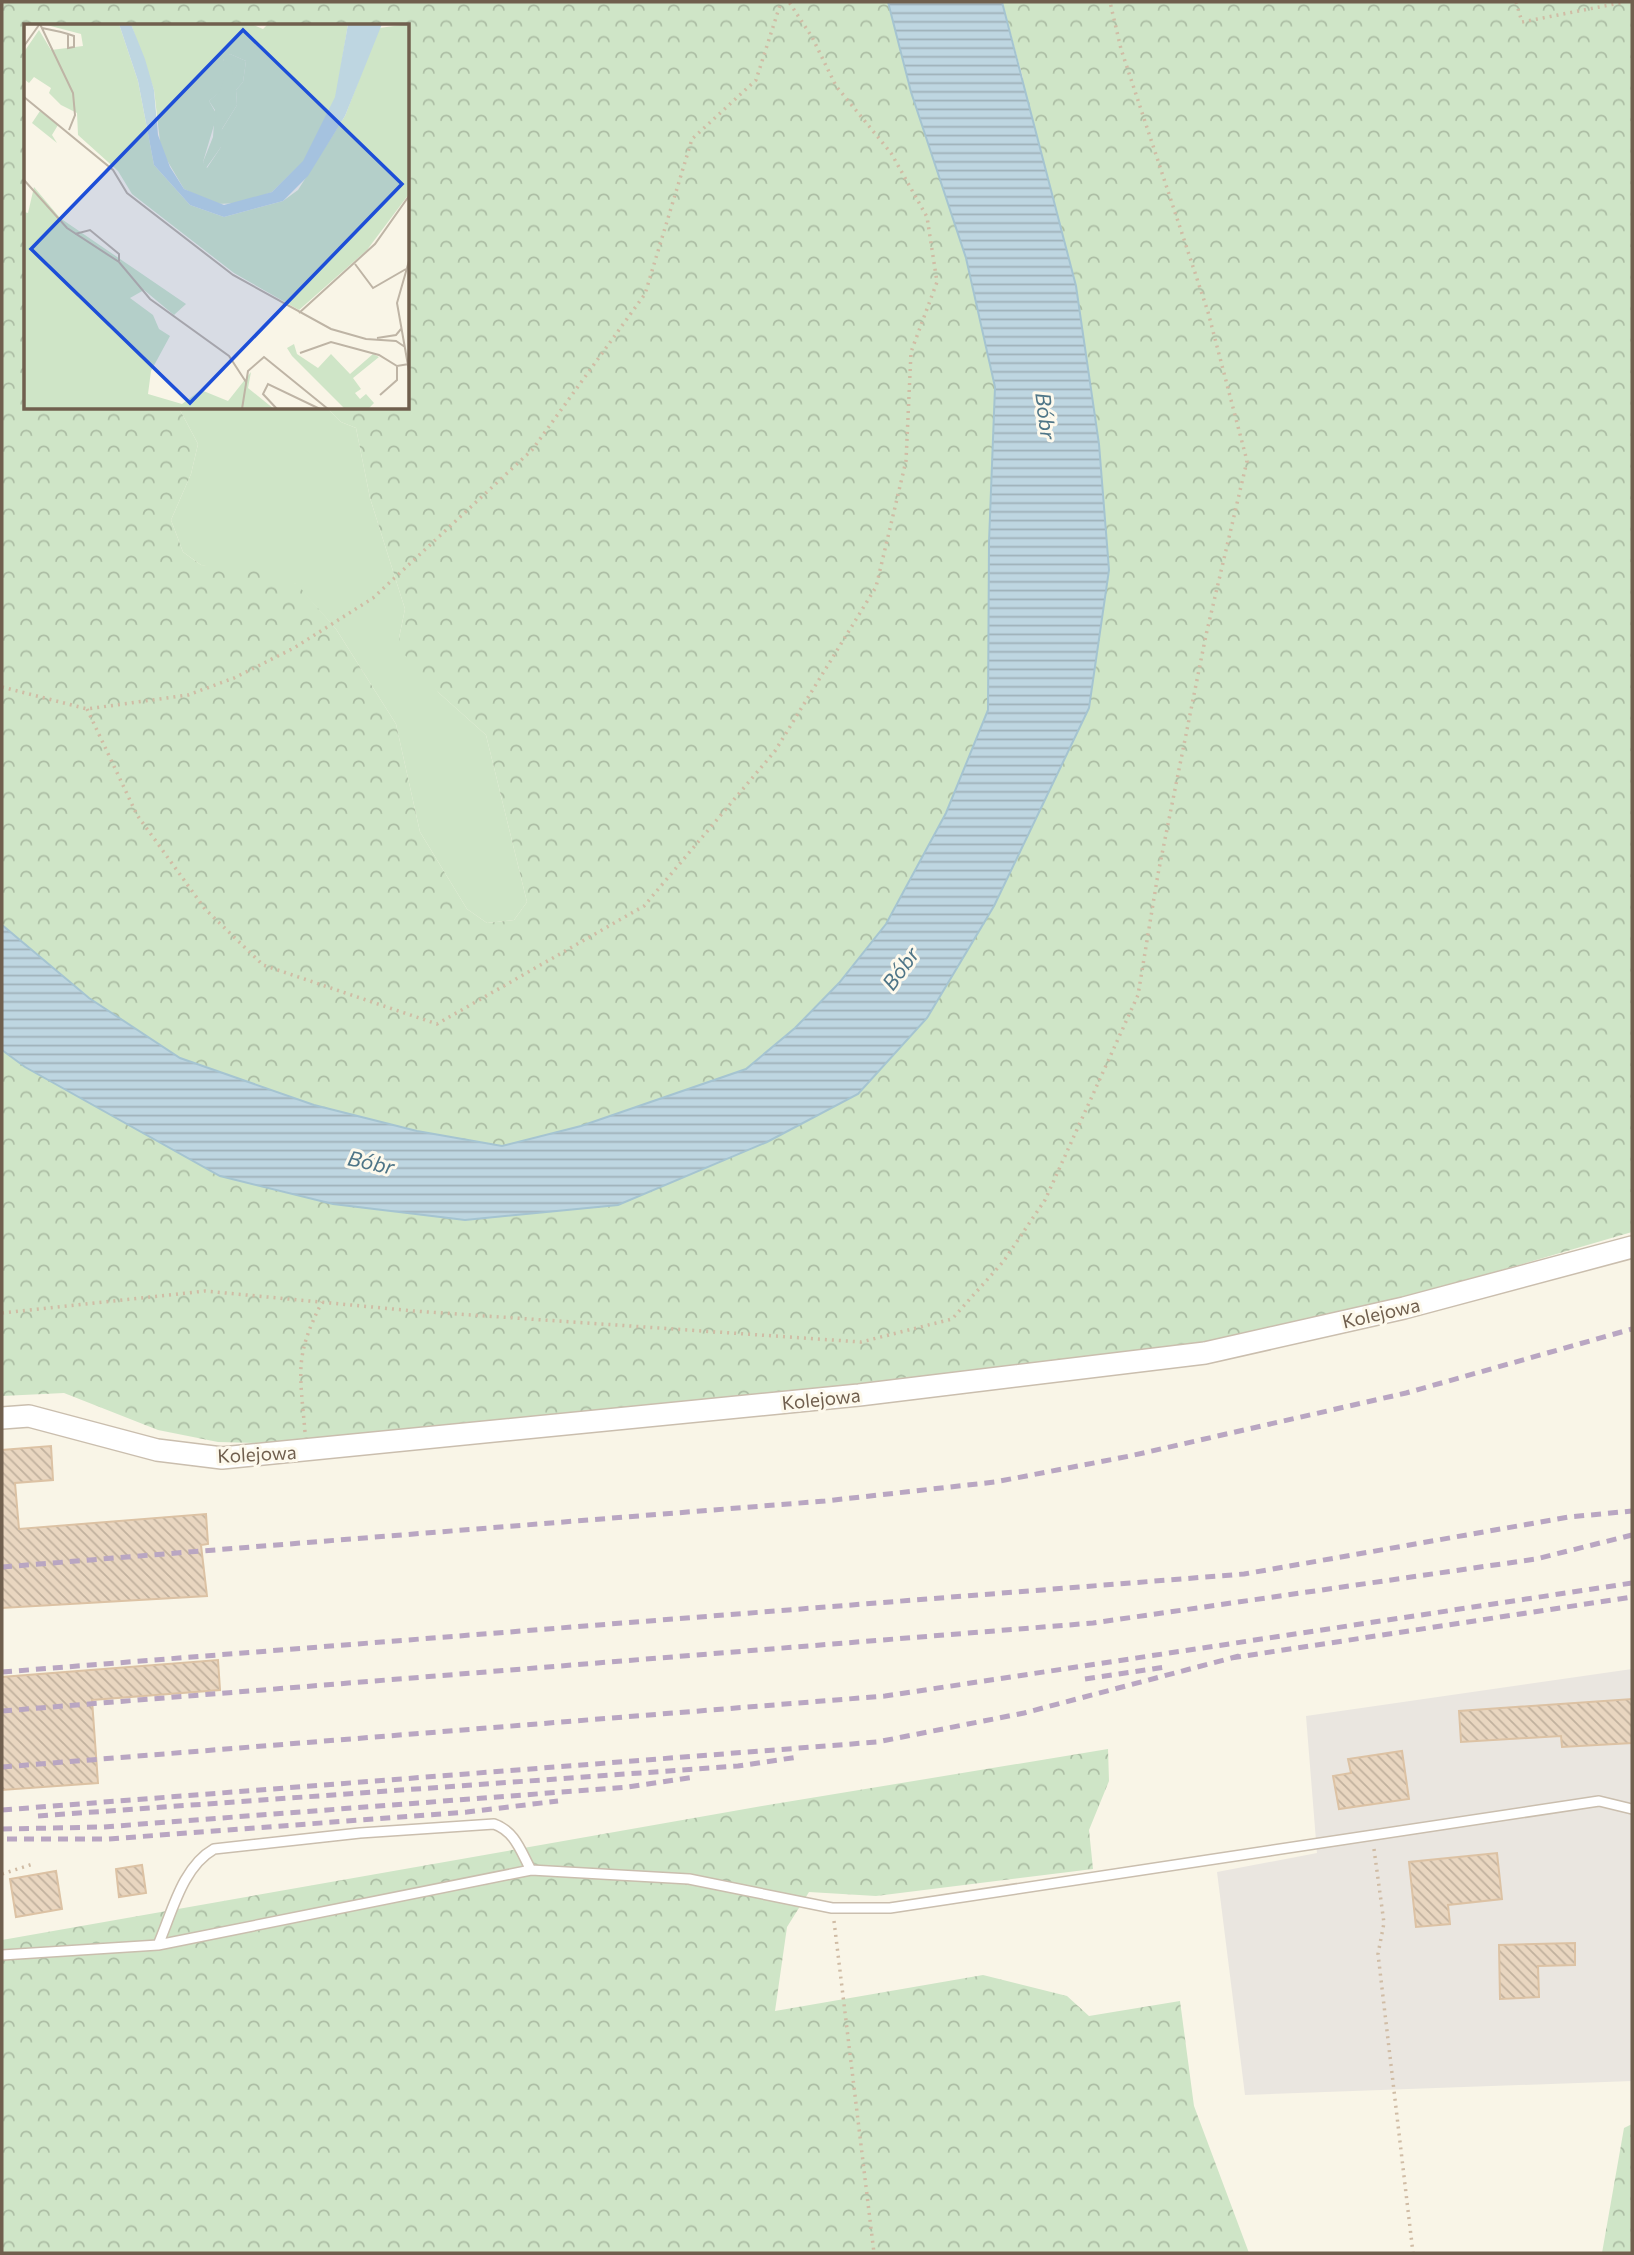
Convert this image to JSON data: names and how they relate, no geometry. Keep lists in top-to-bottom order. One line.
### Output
{"streets":{"street":["Kolejowa"]},"water":["Bóbr"]}
